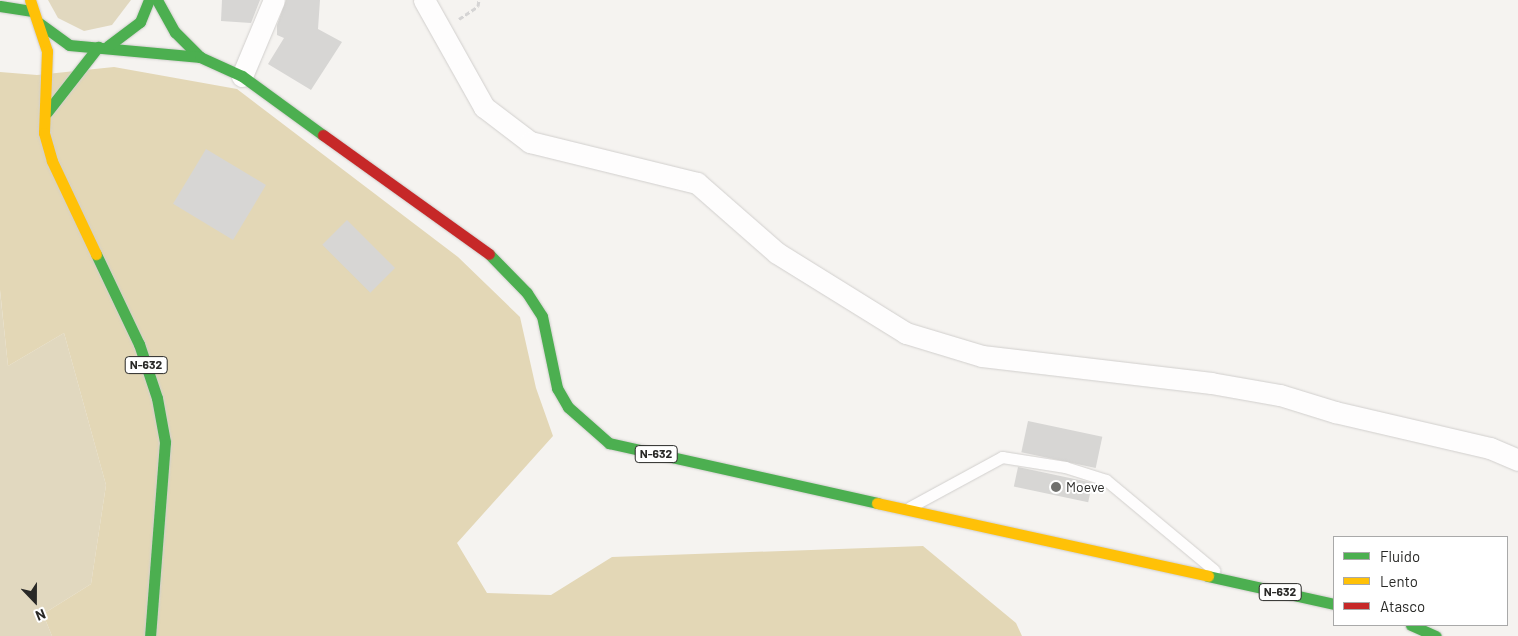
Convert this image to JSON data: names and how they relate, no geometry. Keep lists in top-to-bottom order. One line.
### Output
{"streets":{"main road":["N-632"]},"places":["Moeve"],"legend":["Fluido","Lento","Atasco"],"north":"bottom"}
